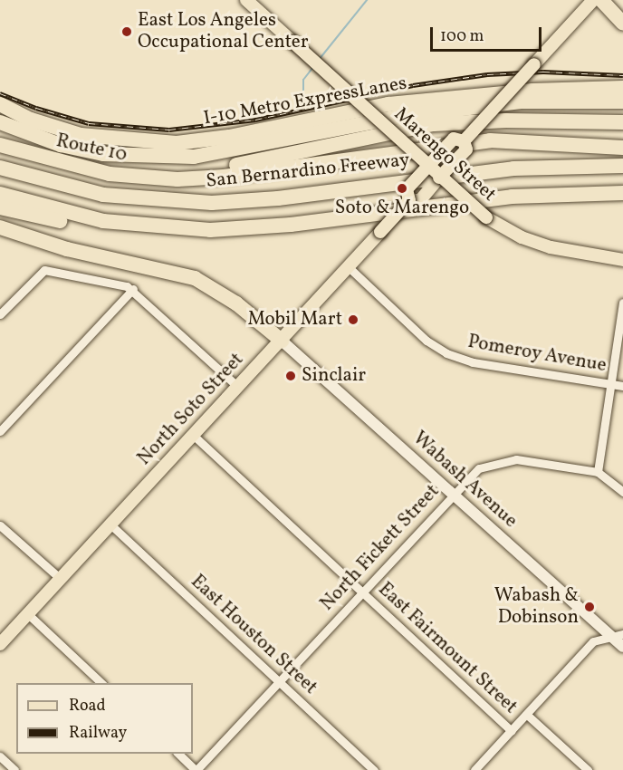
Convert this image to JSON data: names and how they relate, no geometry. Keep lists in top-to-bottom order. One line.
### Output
{"streets":{"highway":["I-10 Metro ExpressLanes","Route 10","San Bernardino Freeway"],"main road":["Marengo Street","North Soto Street"],"street":["Pomeroy Avenue","Wabash Avenue","North Fickett Street","East Houston Street","East Fairmount Street"]},"crossings":[["Marengo Street","North Soto Street"],["Pomeroy Avenue","North Soto Street"],["North Soto Street","Wabash Avenue"],["North Soto Street","East Houston Street"],["North Soto Street","East Fairmount Street"],["Wabash Avenue","North Fickett Street"],["North Fickett Street","East Houston Street"],["North Fickett Street","East Fairmount Street"]],"places":["East Los Angeles Occupational Center","Soto & Marengo","Mobil Mart","Sinclair","Wabash & Dobinson"],"legend":["Road","Railway"],"scale_bar":"100 m"}
